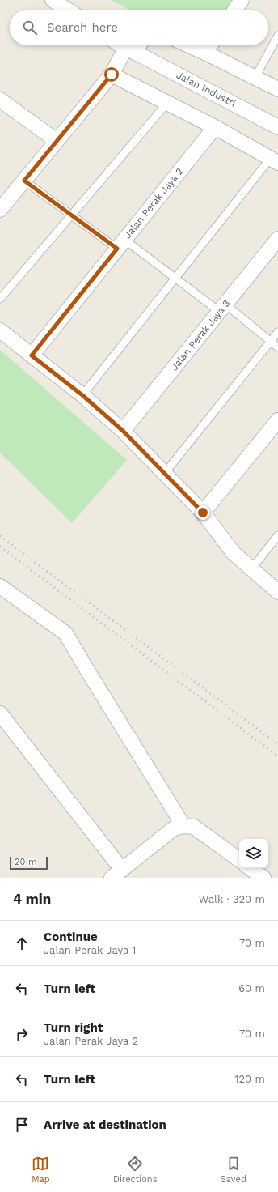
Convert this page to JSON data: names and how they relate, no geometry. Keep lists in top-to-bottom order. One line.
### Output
{"streets":{"street":["Jalan Industri","Jalan Perak Jaya 2","Jalan Perak Jaya 3"]},"scale_bar":"20 m","page":{"search":"Search here","scale":"20 m","heading":["4 min","Walk · 320 m"],"list":[["Continue","Jalan Perak Jaya 1","70 m"],["Turn left","60 m"],["Turn right","Jalan Perak Jaya 2","70 m"],["Turn left","120 m"],"Arrive at destination"],"nav":["Map","Directions","Saved"]}}
